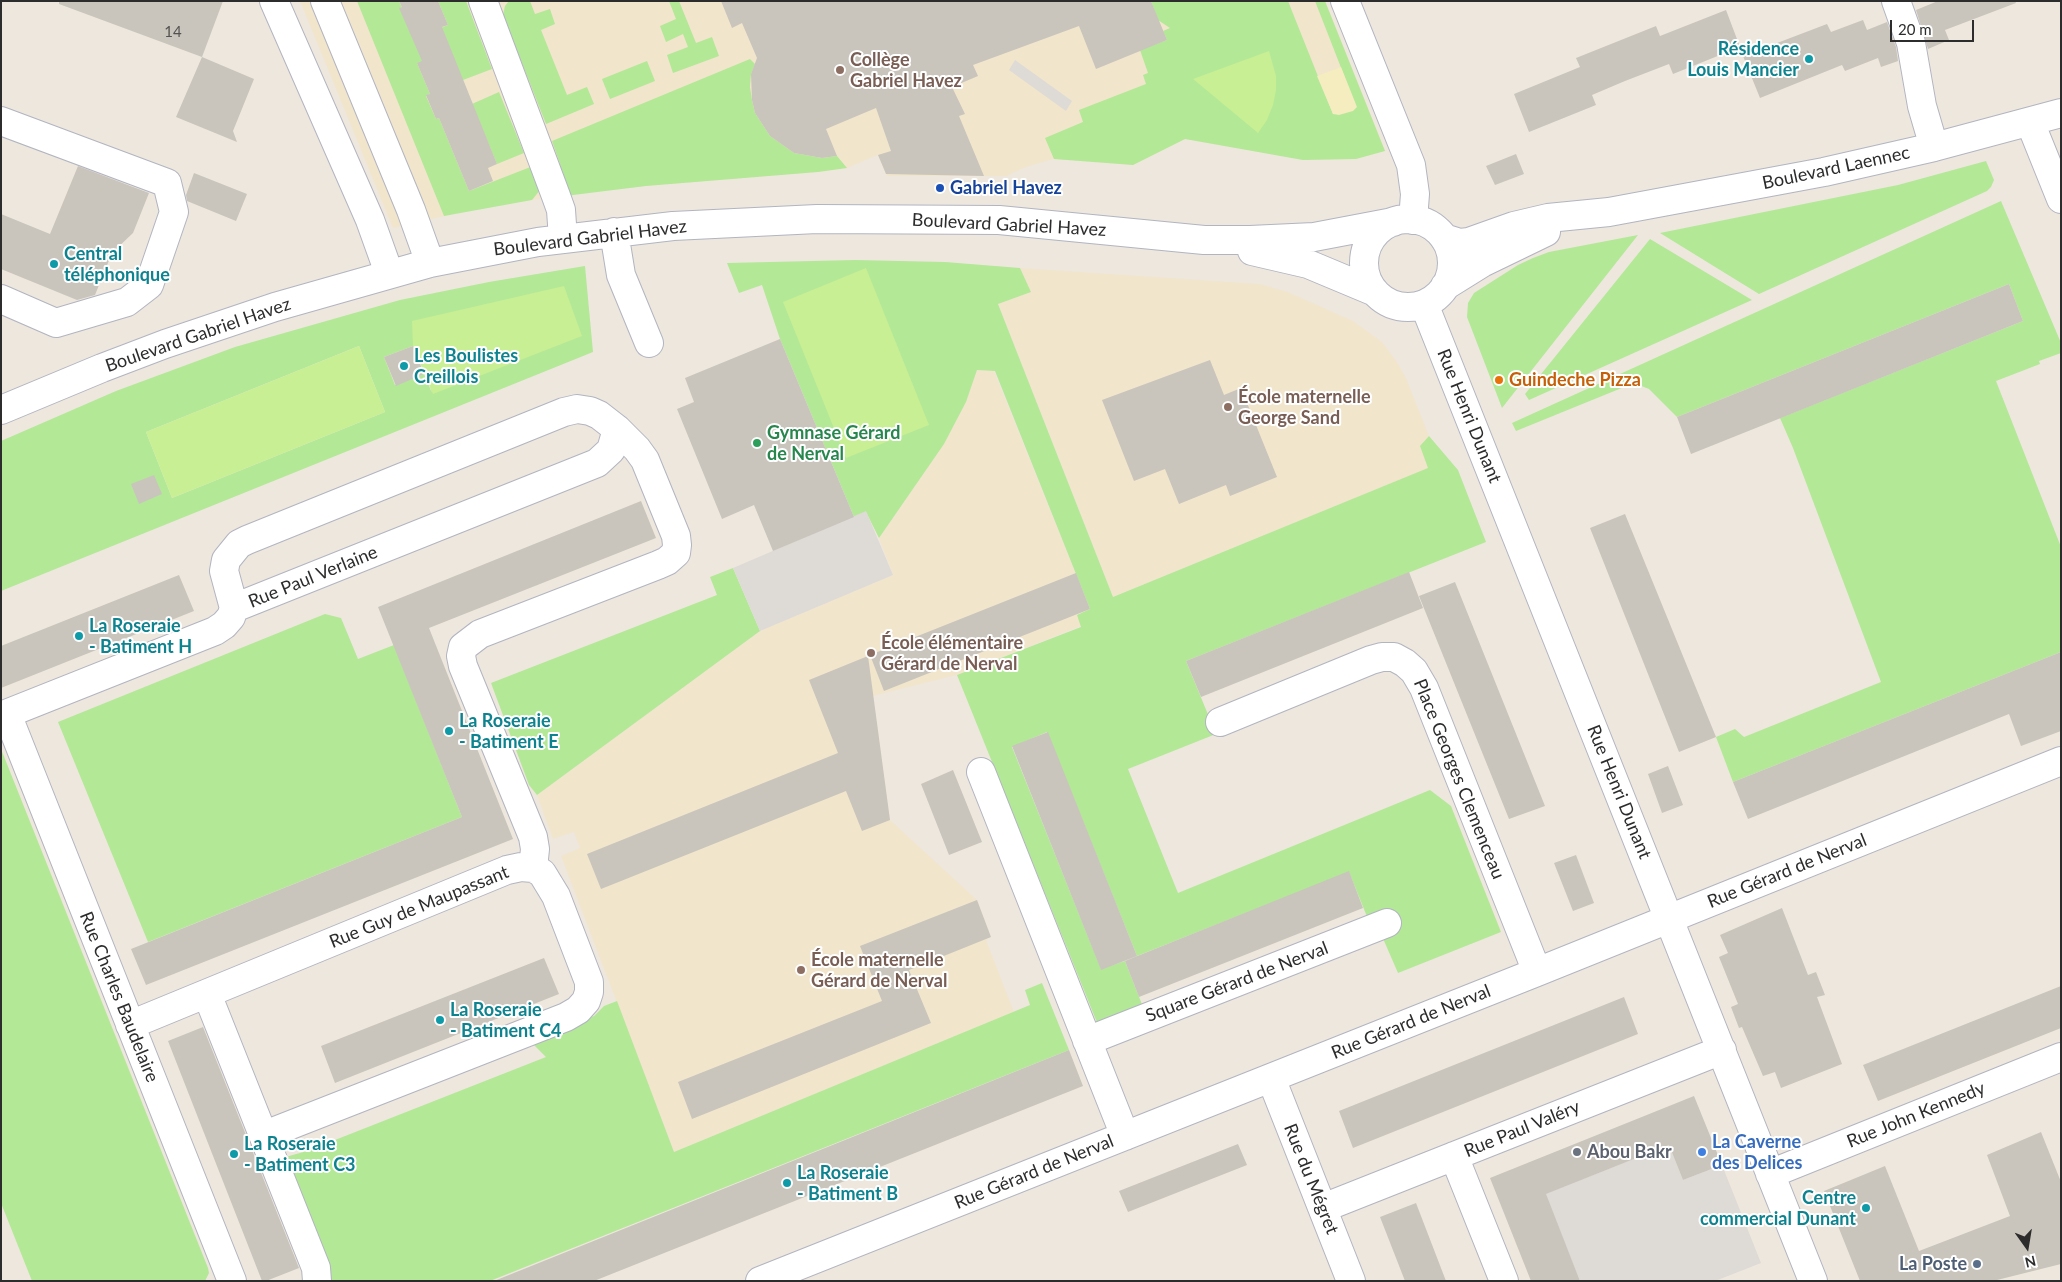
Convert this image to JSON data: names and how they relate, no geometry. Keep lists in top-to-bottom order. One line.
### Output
{"streets":{"street":["Boulevard Laennec","Boulevard Gabriel Havez","Rue Henri Dunant","Rue Paul Verlaine","Place Georges Clemenceau","Rue Gérard de Nerval","Rue Guy de Maupassant","Square Gérard de Nerval","Rue Charles Baudelaire","Rue John Kennedy","Rue Paul Valéry","Rue du Mégret"]},"crossings":[["Boulevard Laennec","Boulevard Gabriel Havez"],["Boulevard Laennec","Rue Henri Dunant"],["Boulevard Gabriel Havez","Rue Henri Dunant"],["Rue Henri Dunant","Rue Gérard de Nerval"],["Rue Henri Dunant","Rue John Kennedy"],["Rue Henri Dunant","Rue Paul Valéry"],["Rue Paul Verlaine","Rue Guy de Maupassant"],["Rue Paul Verlaine","Rue Charles Baudelaire"],["Place Georges Clemenceau","Rue Gérard de Nerval"],["Rue Gérard de Nerval","Rue du Mégret"],["Rue Guy de Maupassant","Rue Charles Baudelaire"],["Rue Paul Valéry","Rue du Mégret"]],"places":["Résidence Louis Mancier","Collège Gabriel Havez","Gabriel Havez","Central téléphonique","Les Boulistes Creillois","Guindeche Pizza","École maternelle George Sand","Gymnase Gérard de Nerval","La Roseraie - Batiment H","École élémentaire Gérard de Nerval","La Roseraie - Batiment E","École maternelle Gérard de Nerval","La Roseraie - Batiment C4","Abou Bakr","La Caverne des Delices","La Roseraie - Batiment C3","La Roseraie - Batiment B","Centre commercial Dunant","La Poste"],"house_numbers":["14"],"scale_bar":"20 m","north":"bottom"}
